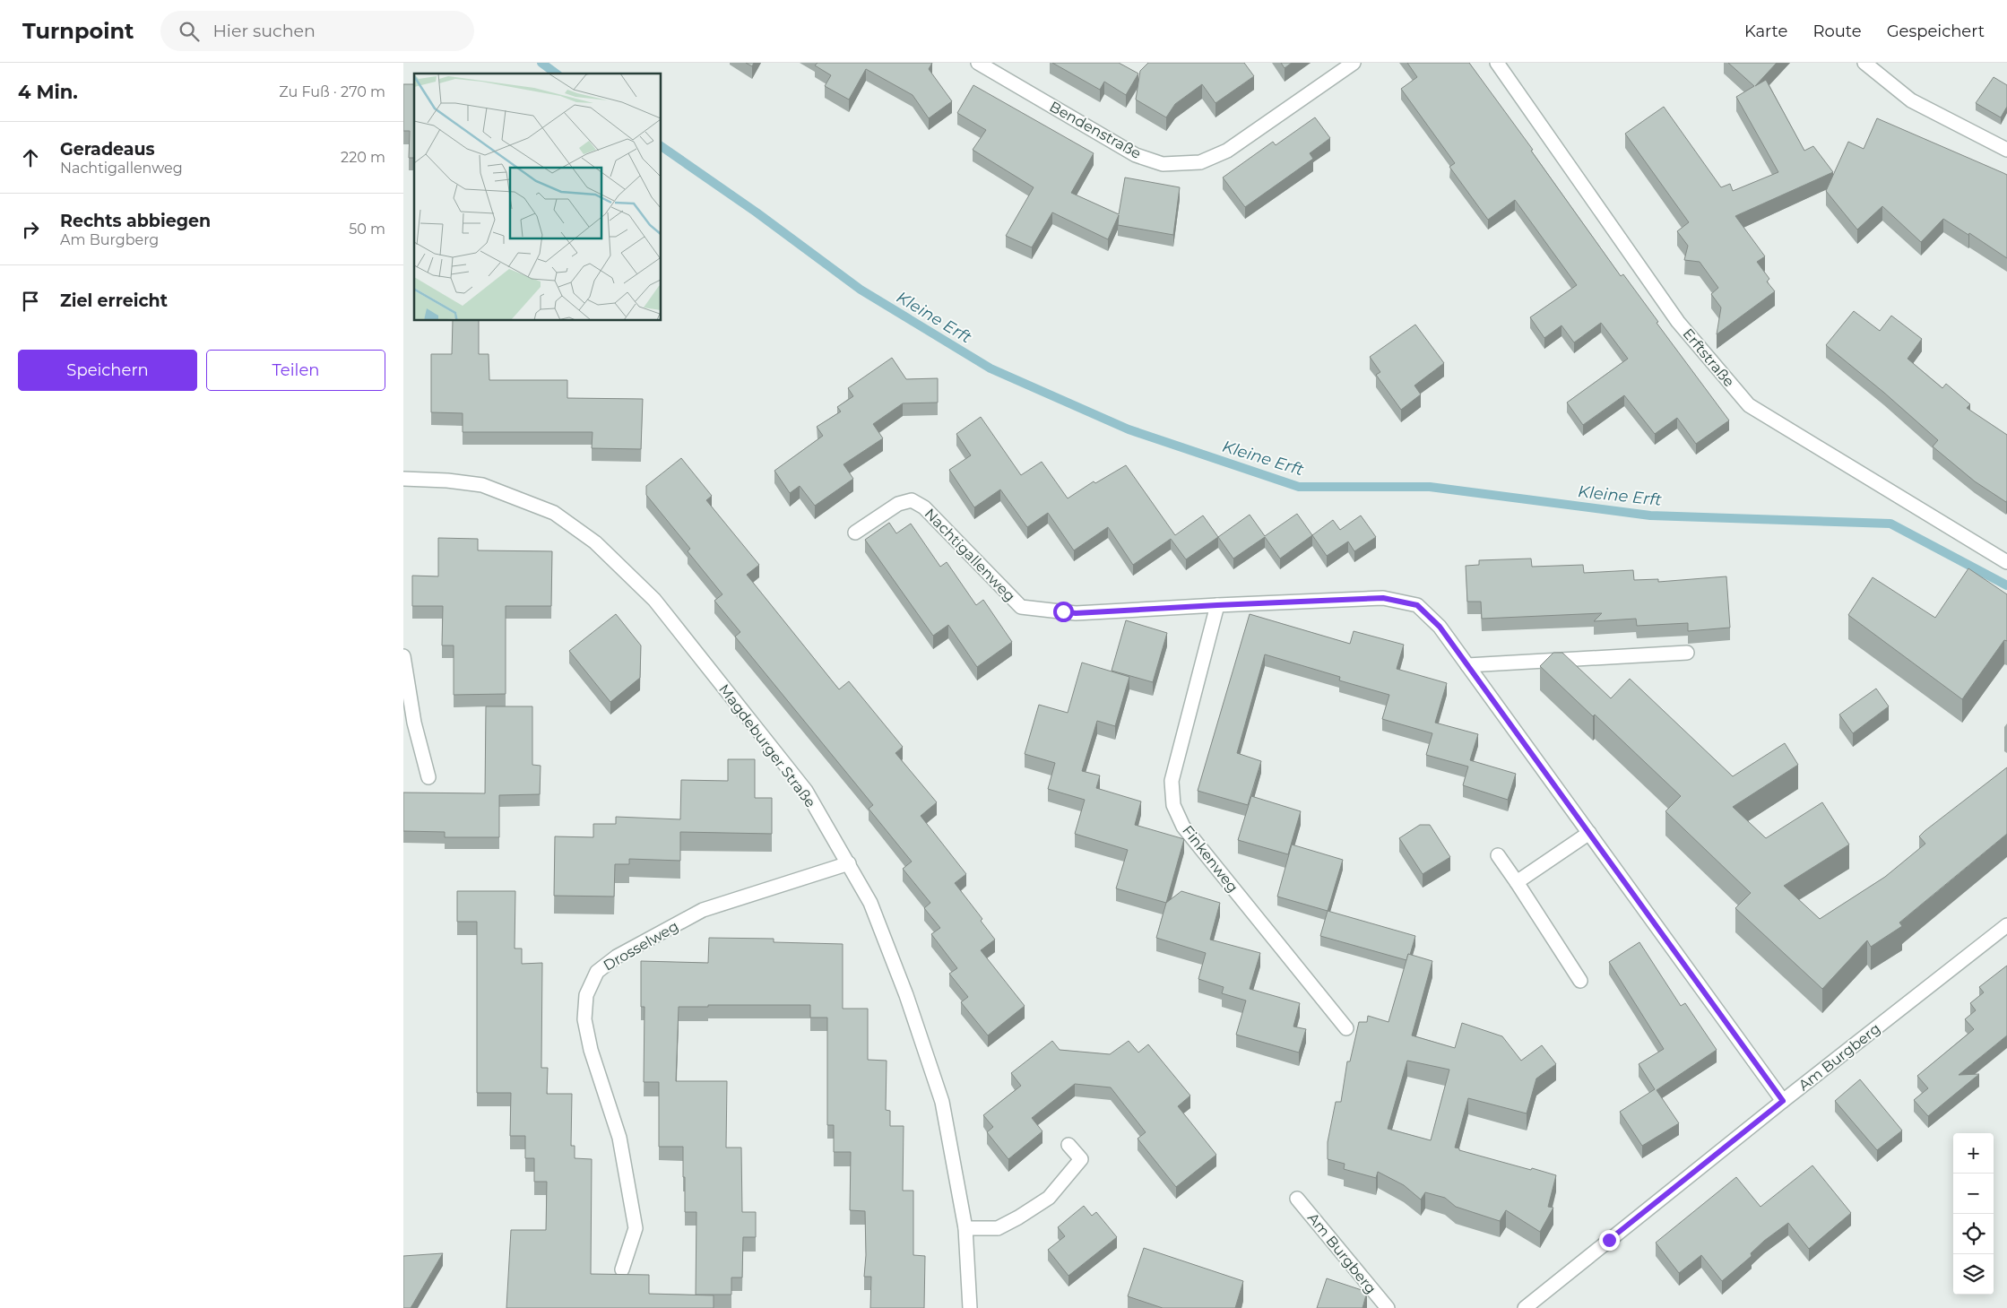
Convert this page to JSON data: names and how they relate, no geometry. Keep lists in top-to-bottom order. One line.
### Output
{"streets":{"street":["Bendenstraße","Erftstraße","Nachtigallenweg","Magdeburger Straße","Finkenweg","Drosselweg","Am Burgberg"]},"crossings":[["Nachtigallenweg","Finkenweg"],["Nachtigallenweg","Am Burgberg"],["Magdeburger Straße","Drosselweg"]],"water":["Kleine Erft"],"page":{"header":"Turnpoint","search":"Hier suchen","nav":["Karte","Route","Gespeichert"],"heading":["4 Min.","Zu Fuß · 270 m"],"list":[["Geradeaus","Nachtigallenweg","220 m"],["Rechts abbiegen","Am Burgberg","50 m"],"Ziel erreicht"],"buttons":["Speichern","Teilen"],"map_buttons":["+","−"]}}
